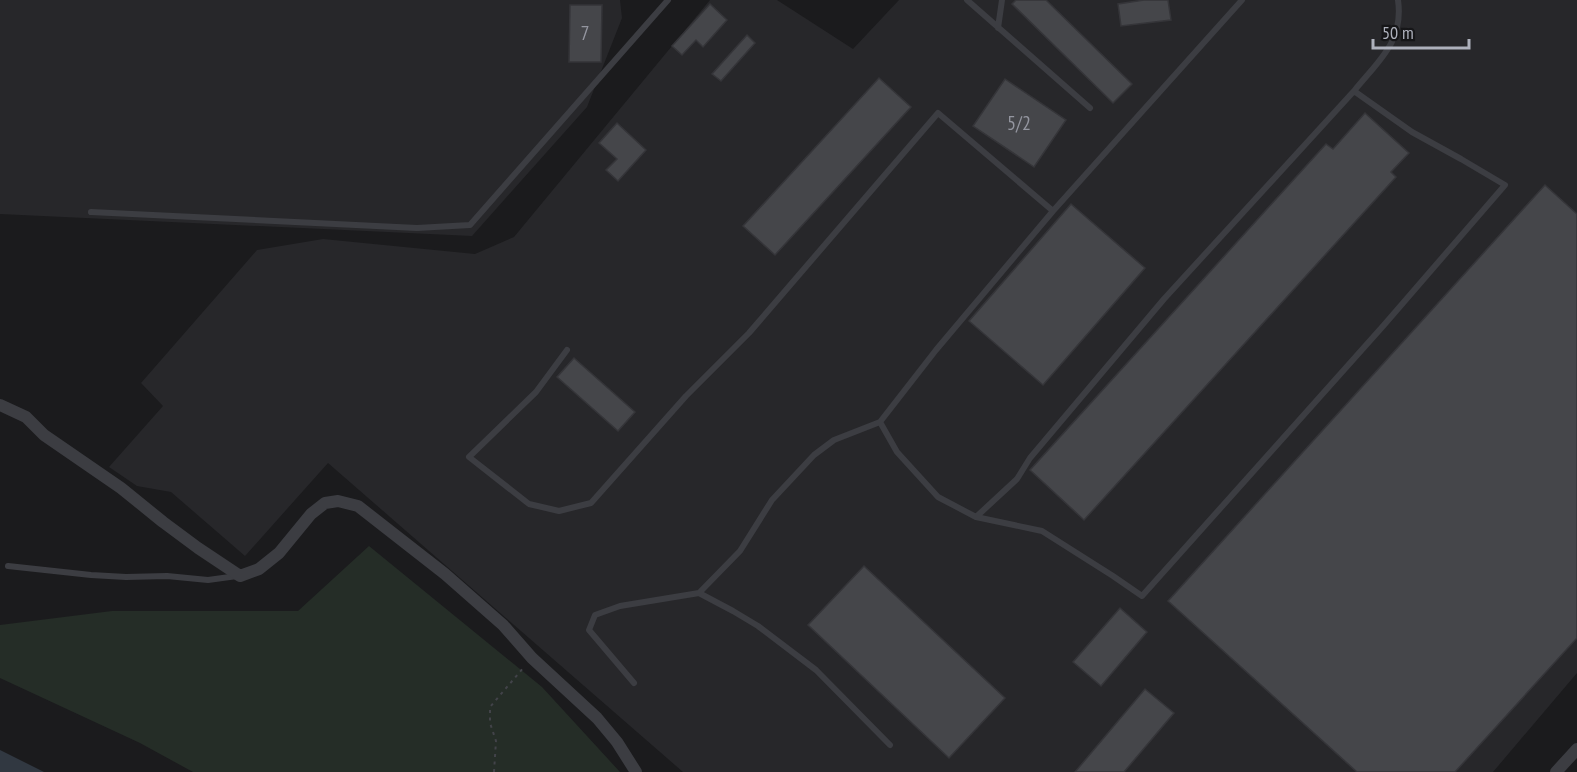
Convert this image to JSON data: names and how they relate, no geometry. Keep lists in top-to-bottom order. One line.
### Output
{"house_numbers":["7","5/2"],"scale_bar":"50 m"}
